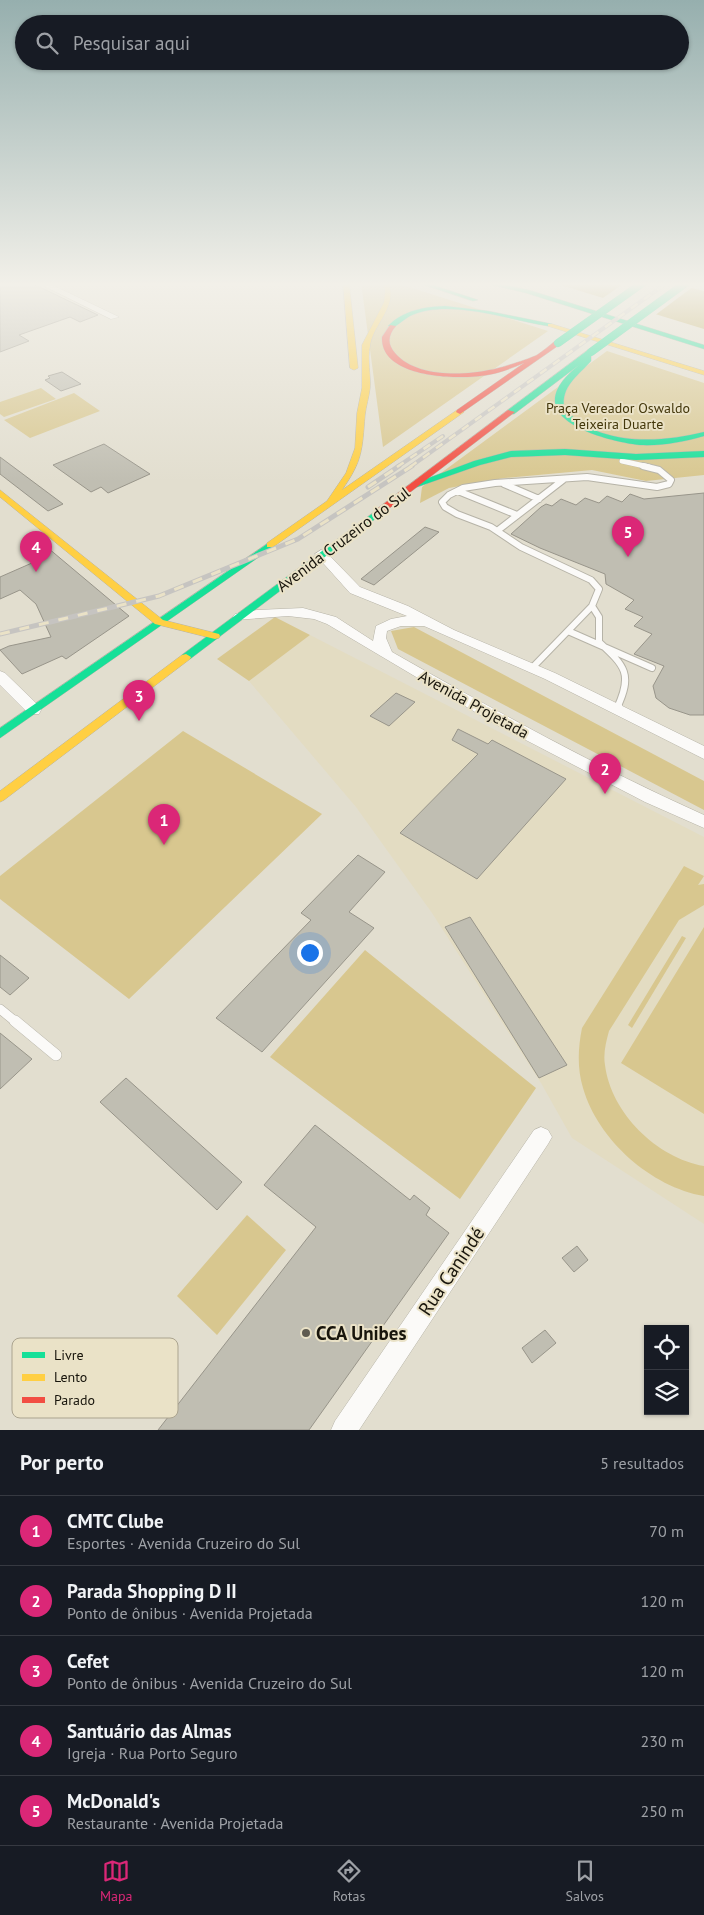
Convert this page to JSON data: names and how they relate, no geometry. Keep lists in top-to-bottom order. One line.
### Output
{"streets":{"main road":["Avenida Cruzeiro do Sul"],"street":["Avenida Projetada","Rua Canindé"]},"crossings":[["Avenida Cruzeiro do Sul","Avenida Projetada"]],"parks":["Praça Vereador Oswaldo Teixeira Duarte"],"places":["CCA Unibes"],"legend":["Livre","Lento","Parado"],"page":{"search":"Pesquisar aqui","pins":["5","4","3","2","1"],"heading":["Por perto","5 resultados"],"list":[{"mark":"1","name":"CMTC Clube","note":"Esportes · Avenida Cruzeiro do Sul","value":"70 m"},{"mark":"2","name":"Parada Shopping D II","note":"Ponto de ônibus · Avenida Projetada","value":"120 m"},{"mark":"3","name":"Cefet","note":"Ponto de ônibus · Avenida Cruzeiro do Sul","value":"120 m"},{"mark":"4","name":"Santuário das Almas","note":"Igreja · Rua Porto Seguro","value":"230 m"},{"mark":"5","name":"McDonald's","note":"Restaurante · Avenida Projetada","value":"250 m"}],"nav":["Mapa","Rotas","Salvos"]}}
